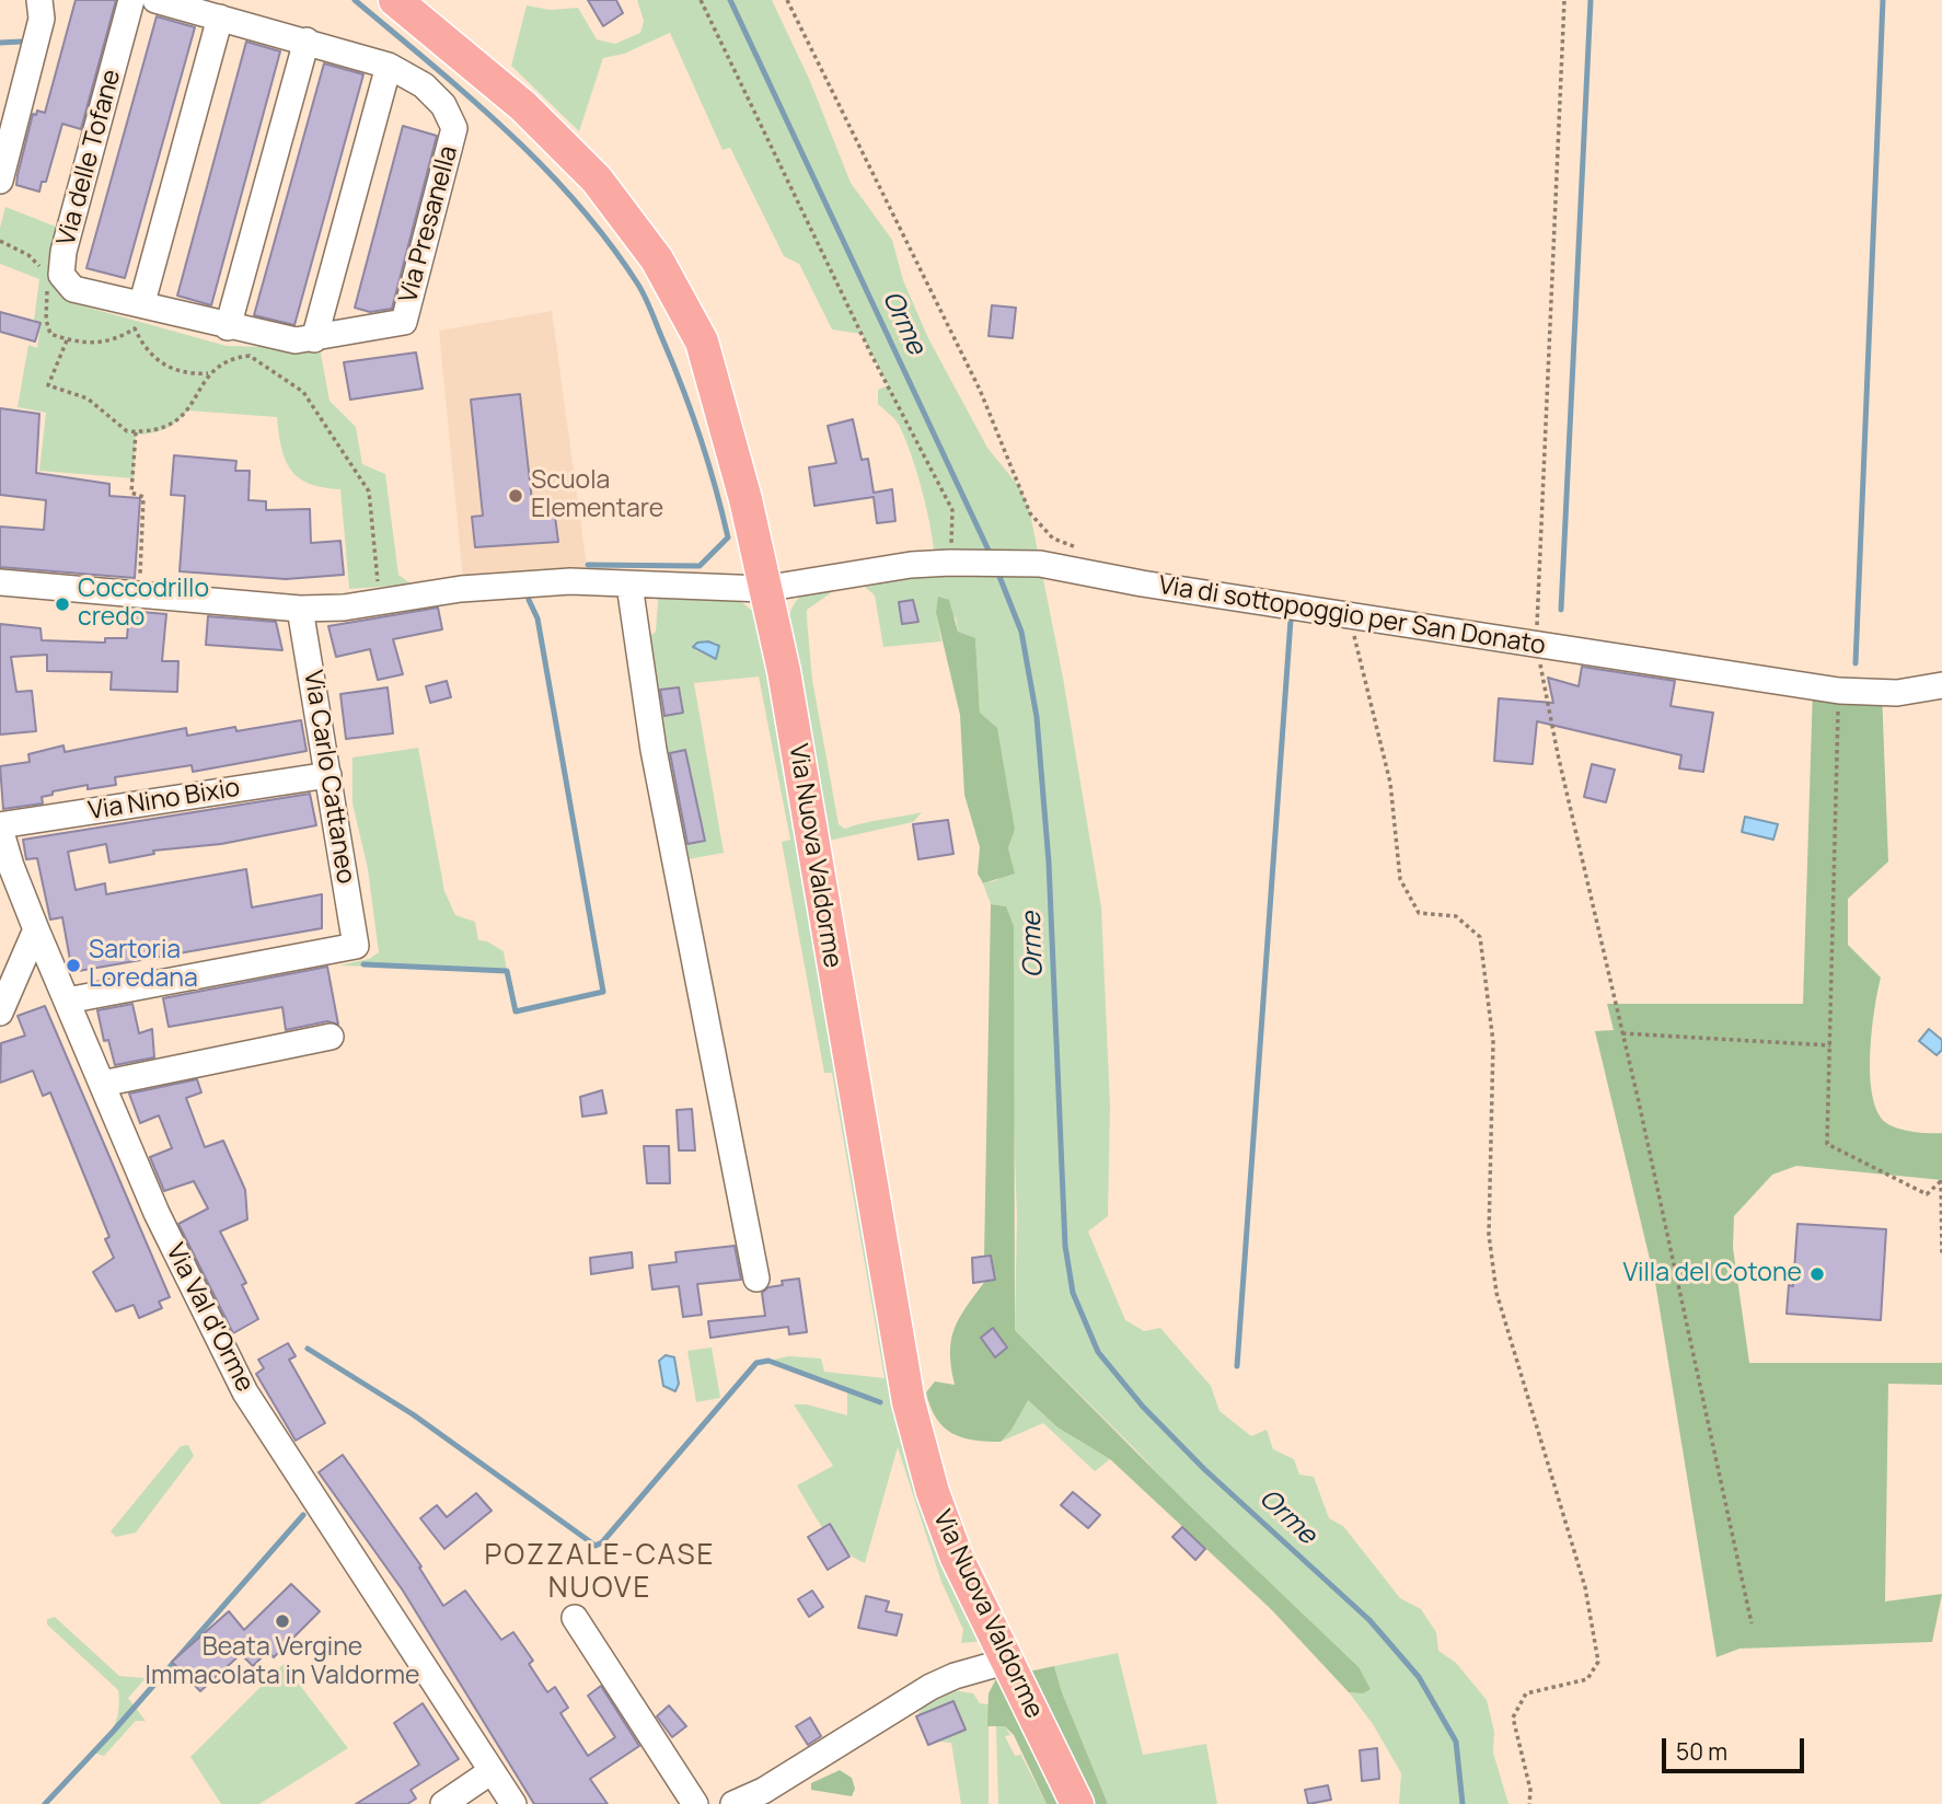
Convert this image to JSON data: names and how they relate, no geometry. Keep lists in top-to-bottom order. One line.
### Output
{"streets":{"main road":["Via Nuova Valdorme"],"street":["Via delle Tofane","Via Presanella","Via di sottopoggio per San Donato","Via Carlo Cattaneo","Via Nino Bixio","Via Val d'Orme"]},"crossings":[["Via delle Tofane","Via Presanella"],["Via di sottopoggio per San Donato","Via Nuova Valdorme"],["Via Carlo Cattaneo","Via Nino Bixio"],["Via Carlo Cattaneo","Via Val d'Orme"],["Via Nino Bixio","Via Val d'Orme"]],"districts":["POZZALE-CASE NUOVE"],"water":["Orme"],"places":["Scuola Elementare","Coccodrillo credo","Sartoria Loredana","Villa del Cotone","Beata Vergine Immacolata in Valdorme"],"scale_bar":"50 m"}
